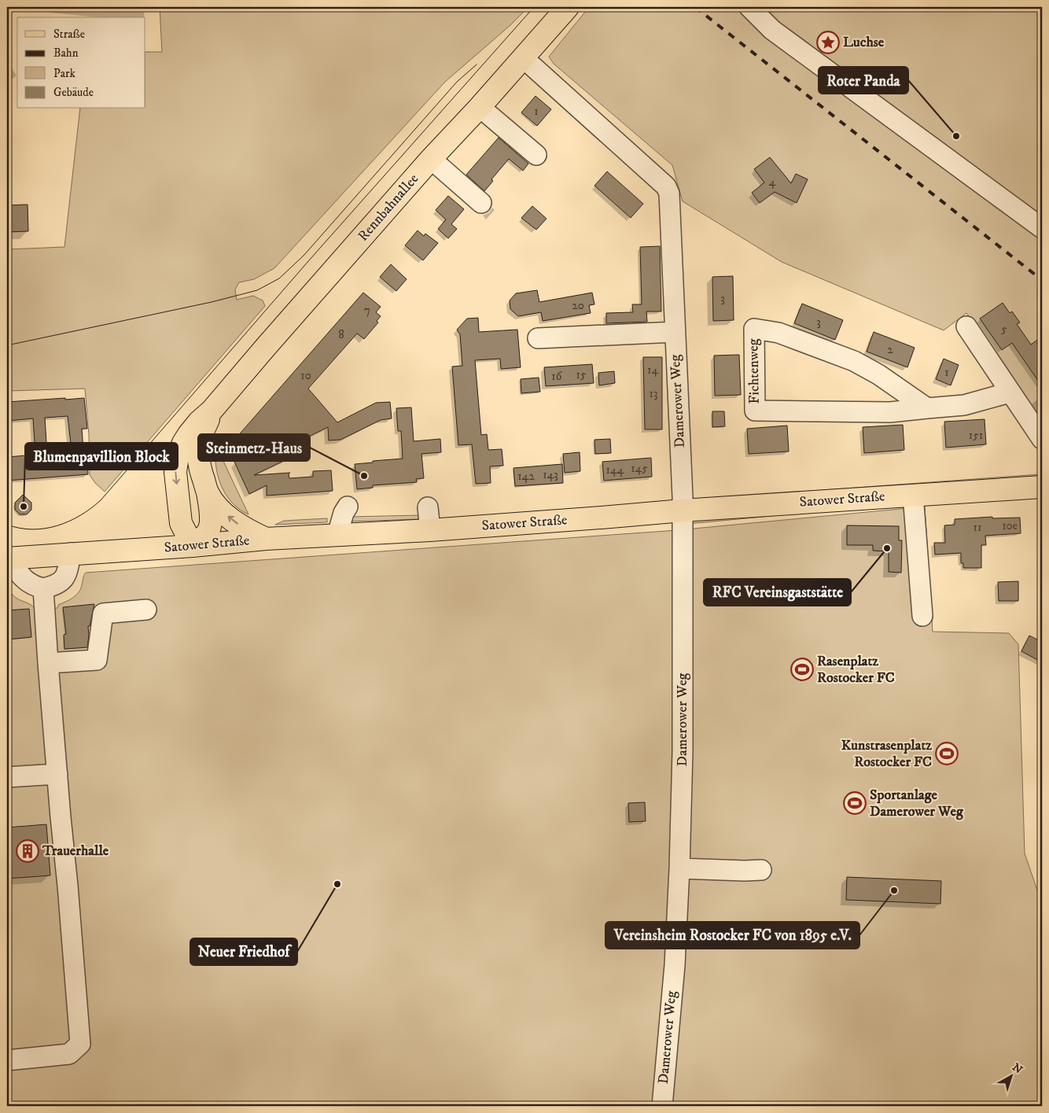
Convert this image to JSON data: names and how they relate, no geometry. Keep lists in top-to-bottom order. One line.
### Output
{"streets":{"main road":["Rennbahnallee","Satower Straße"],"street":["Fichtenweg","Damerower Weg"]},"crossings":[["Rennbahnallee","Satower Straße"],["Damerower Weg","Satower Straße"]],"places":{"place":["Luchse"],"other":["Roter Panda","Steinmetz-Haus","Blumenpavillion Block","RFC Vereinsgaststätte","Neuer Friedhof","Vereinsheim Rostocker FC von 1895 e.V."],"sports":["Rasenplatz Rostocker FC","Kunstrasenplatz Rostocker FC","Sportanlage Damerower Weg"],"building":["Trauerhalle"]},"house_numbers":["1","4","3","20","7","3","5","8","2","14","1","15","10","16","13","151","145","144","143","142","10e","11"],"legend":["Straße","Bahn","Park","Gebäude"],"north":"top right"}
